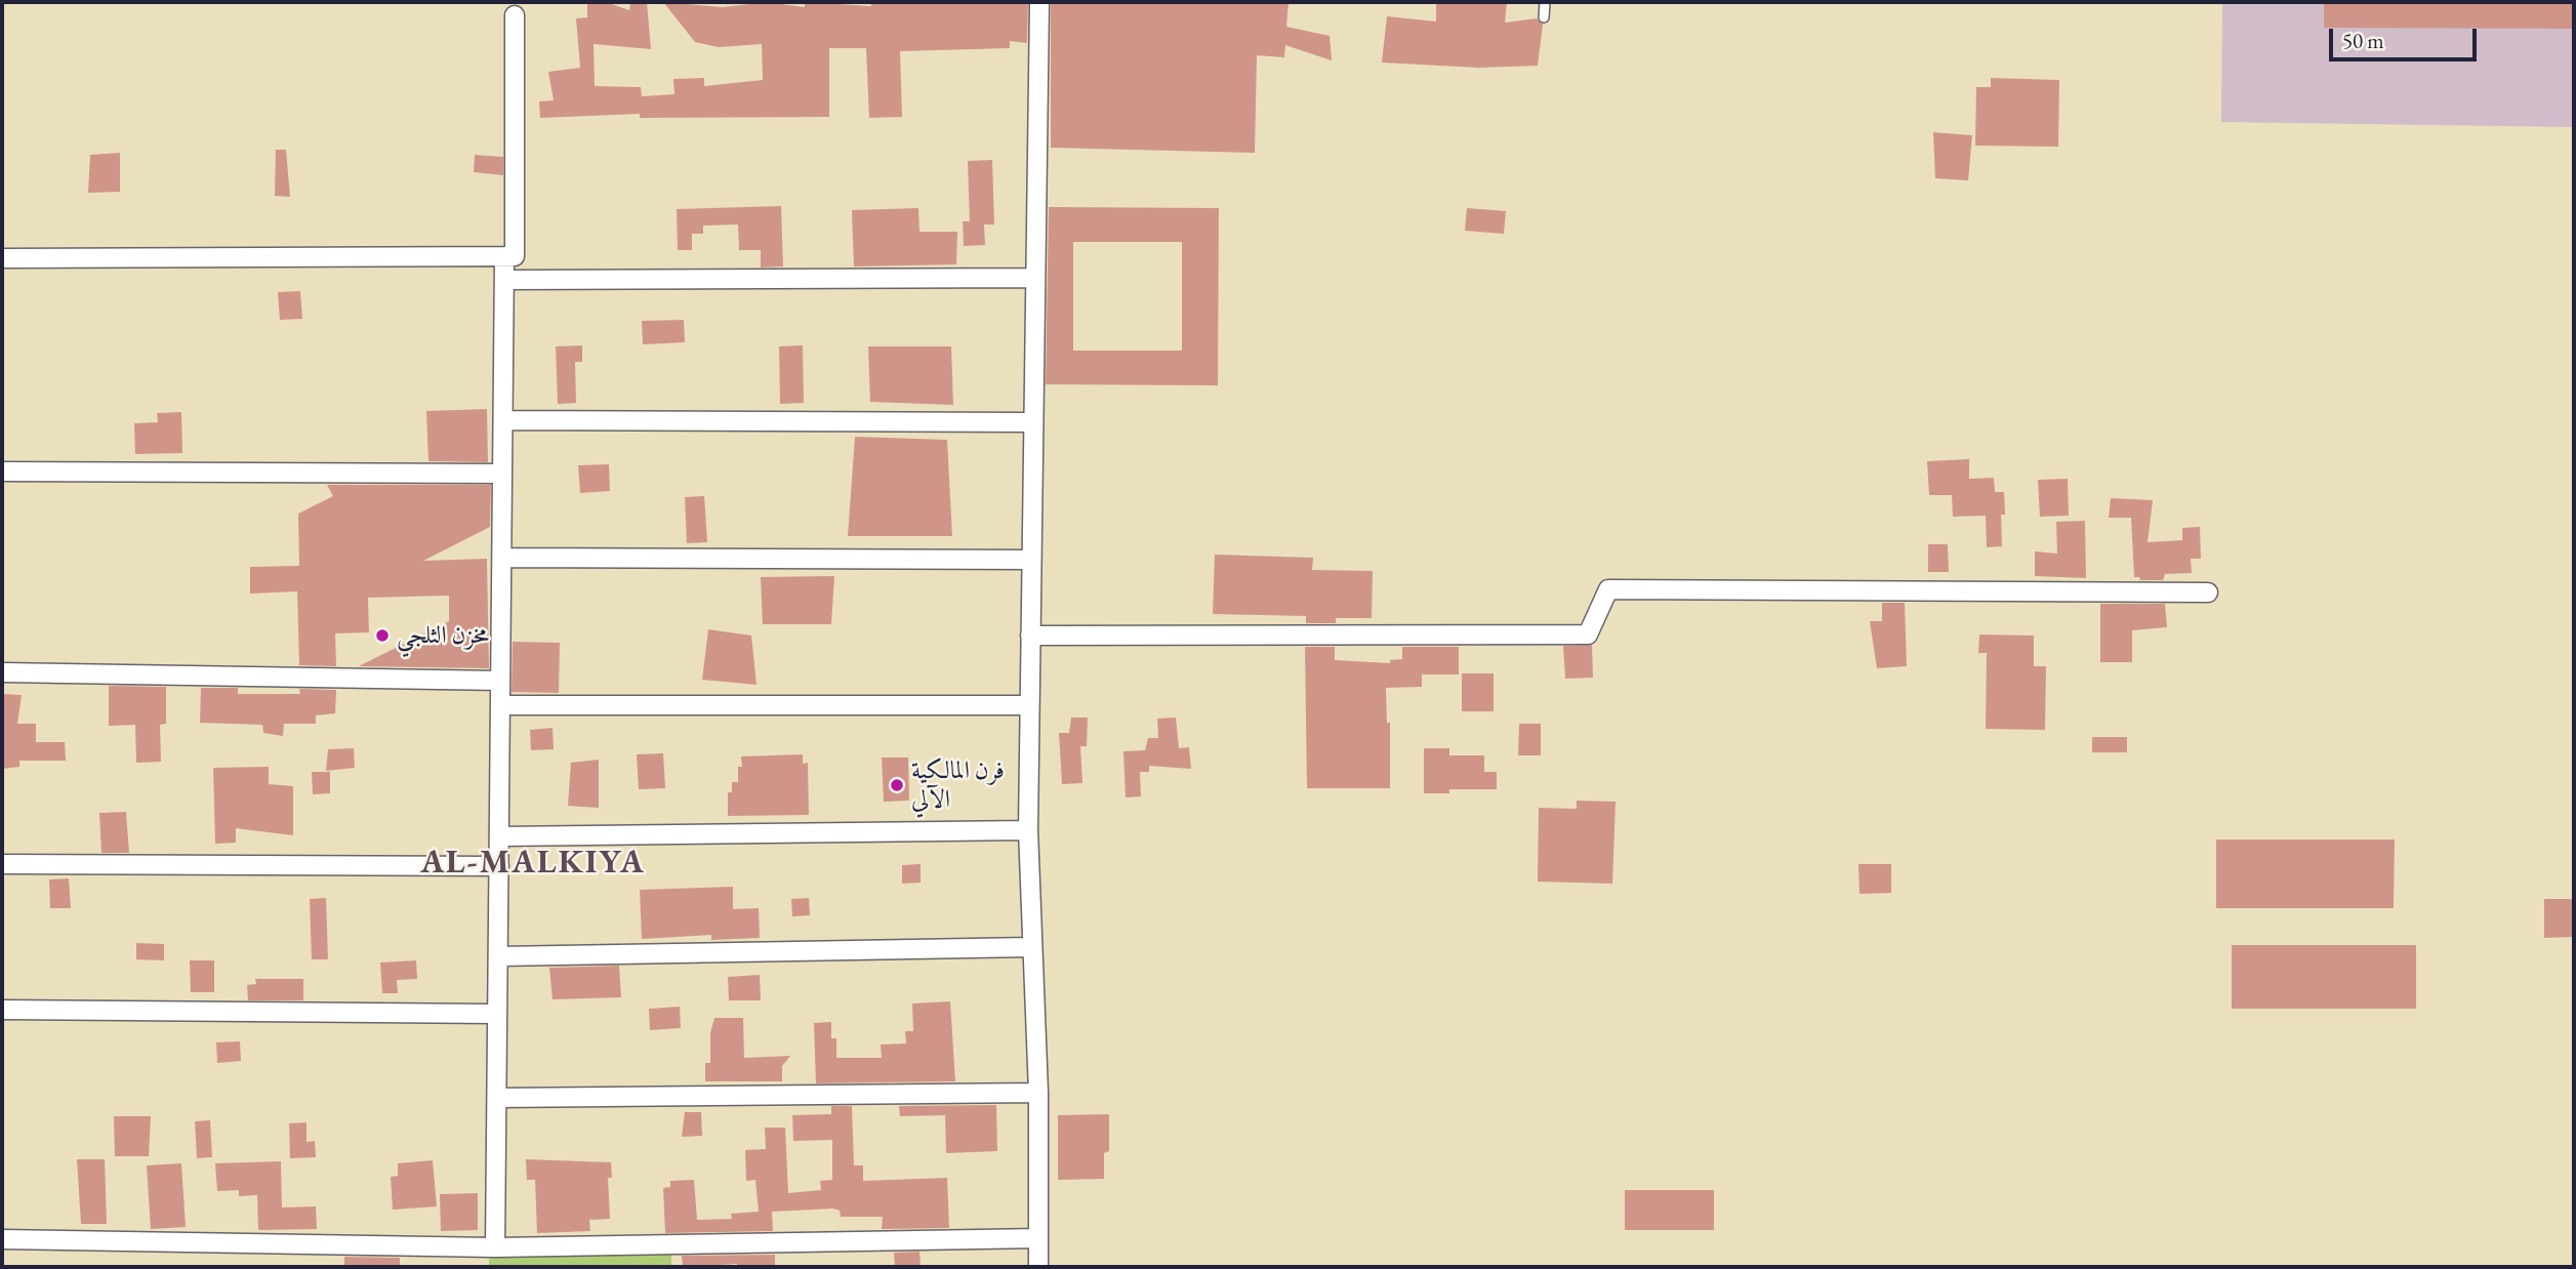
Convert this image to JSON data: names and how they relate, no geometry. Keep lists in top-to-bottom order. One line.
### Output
{"districts":["AL-MALKIYA"],"places":["مخزن الثلجي","فرن المالكية الآلي"],"scale_bar":"50 m"}
